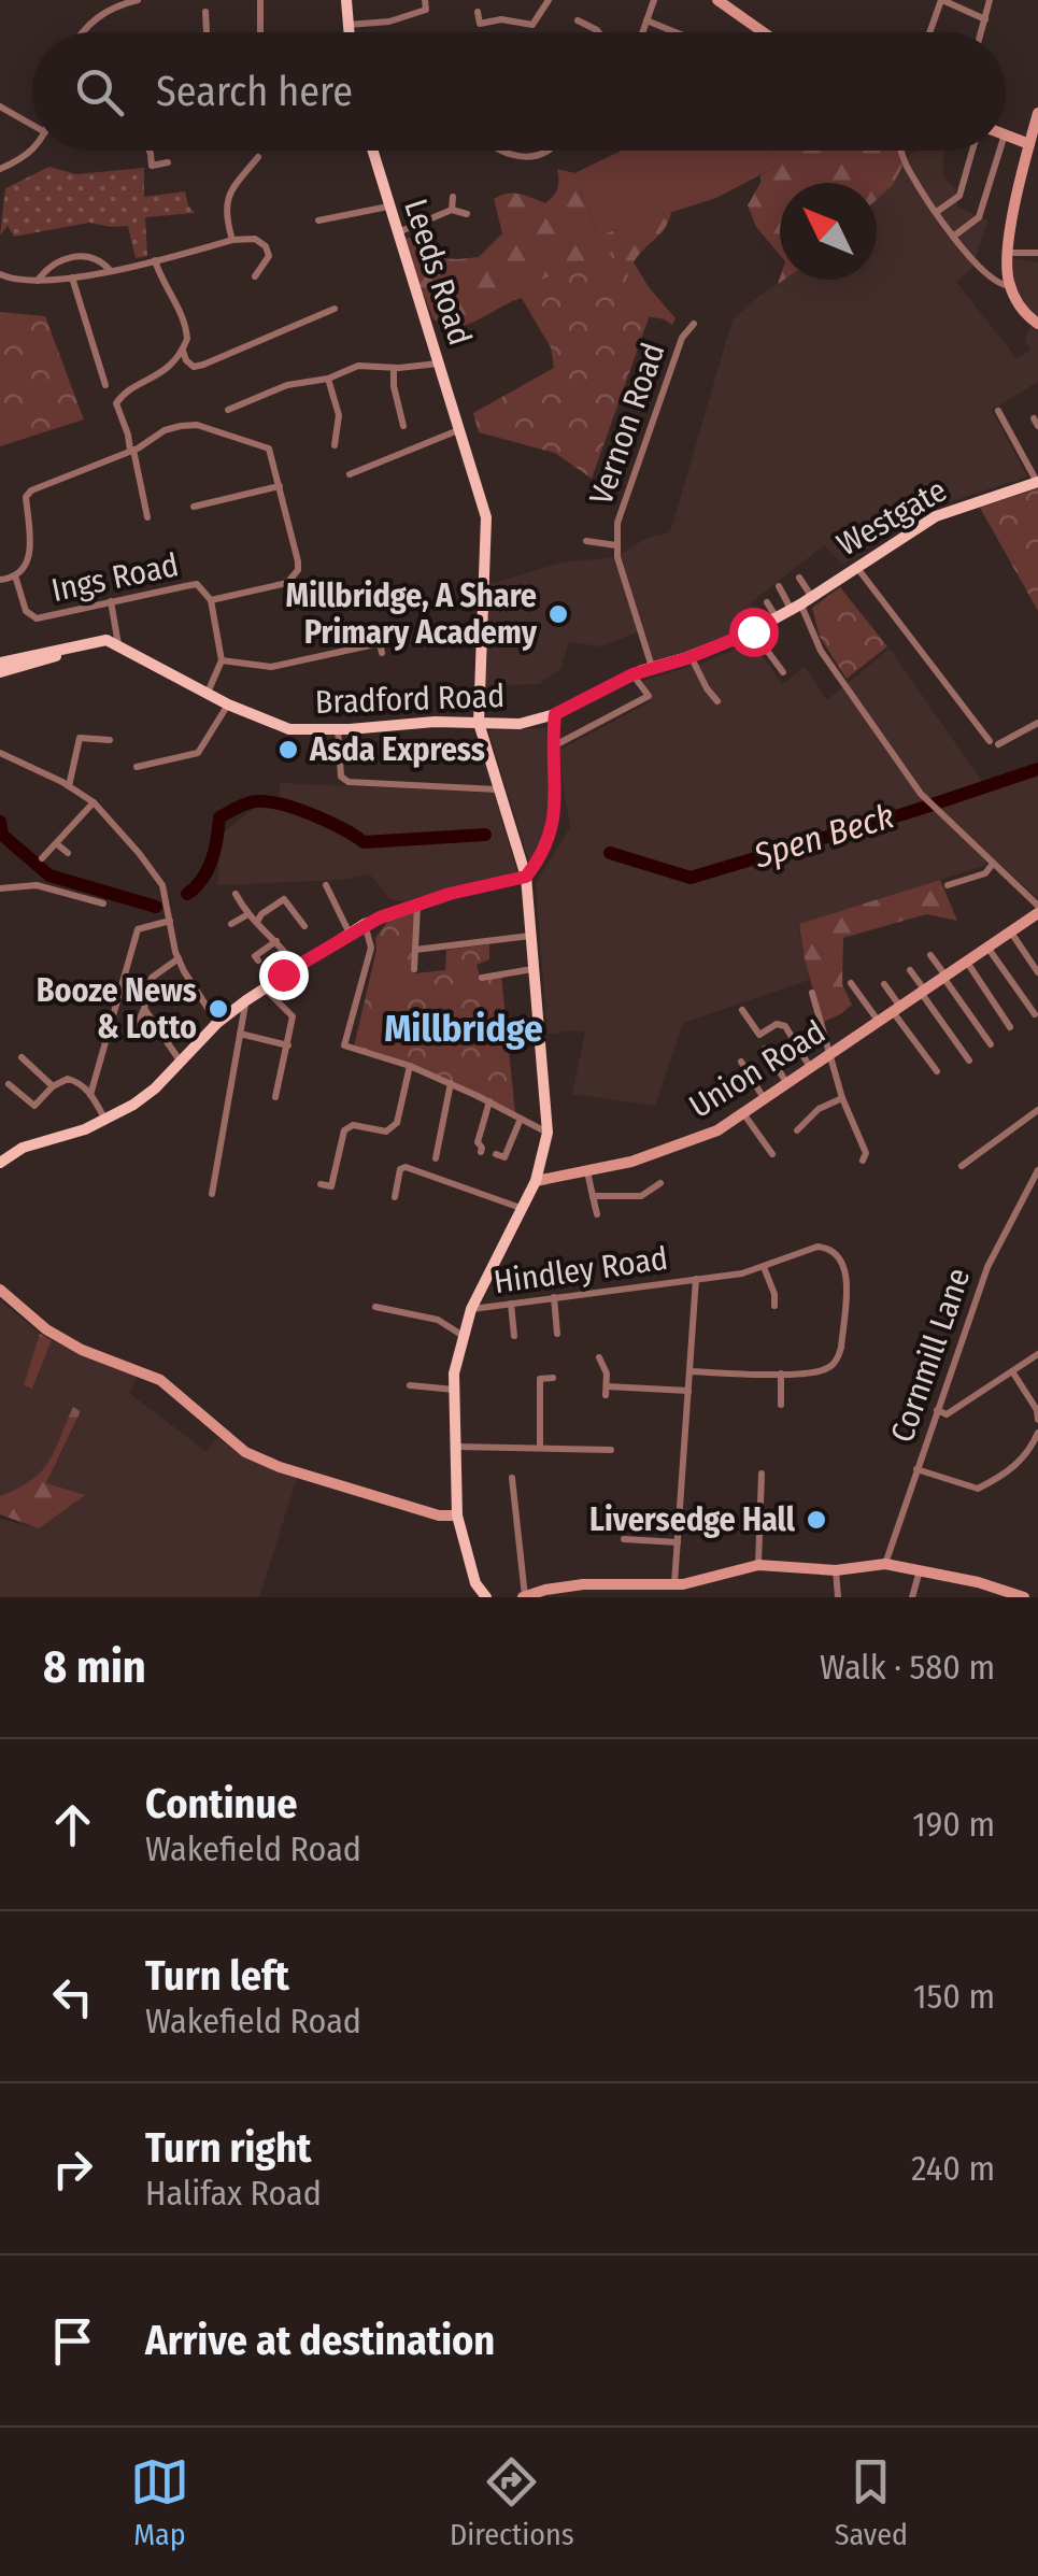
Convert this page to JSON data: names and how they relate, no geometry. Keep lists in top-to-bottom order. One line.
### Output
{"streets":{"main road":["Leeds Road","Westgate","Bradford Road"],"street":["Vernon Road","Ings Road","Union Road","Hindley Road","Cornmill Lane"]},"crossings":[["Leeds Road","Bradford Road"],["Leeds Road","Union Road"],["Leeds Road","Hindley Road"],["Vernon Road","Bradford Road"],["Westgate","Bradford Road"]],"districts":["Millbridge"],"water":["Spen Beck"],"places":["Millbridge, A Share Primary Academy","Asda Express","Booze News & Lotto","Liversedge Hall"],"north":"top left","page":{"search":"Search here","heading":["8 min","Walk · 580 m"],"list":[["Continue","Wakefield Road","190 m"],["Turn left","Wakefield Road","150 m"],["Turn right","Halifax Road","240 m"],"Arrive at destination"],"nav":["Map","Directions","Saved"]}}
